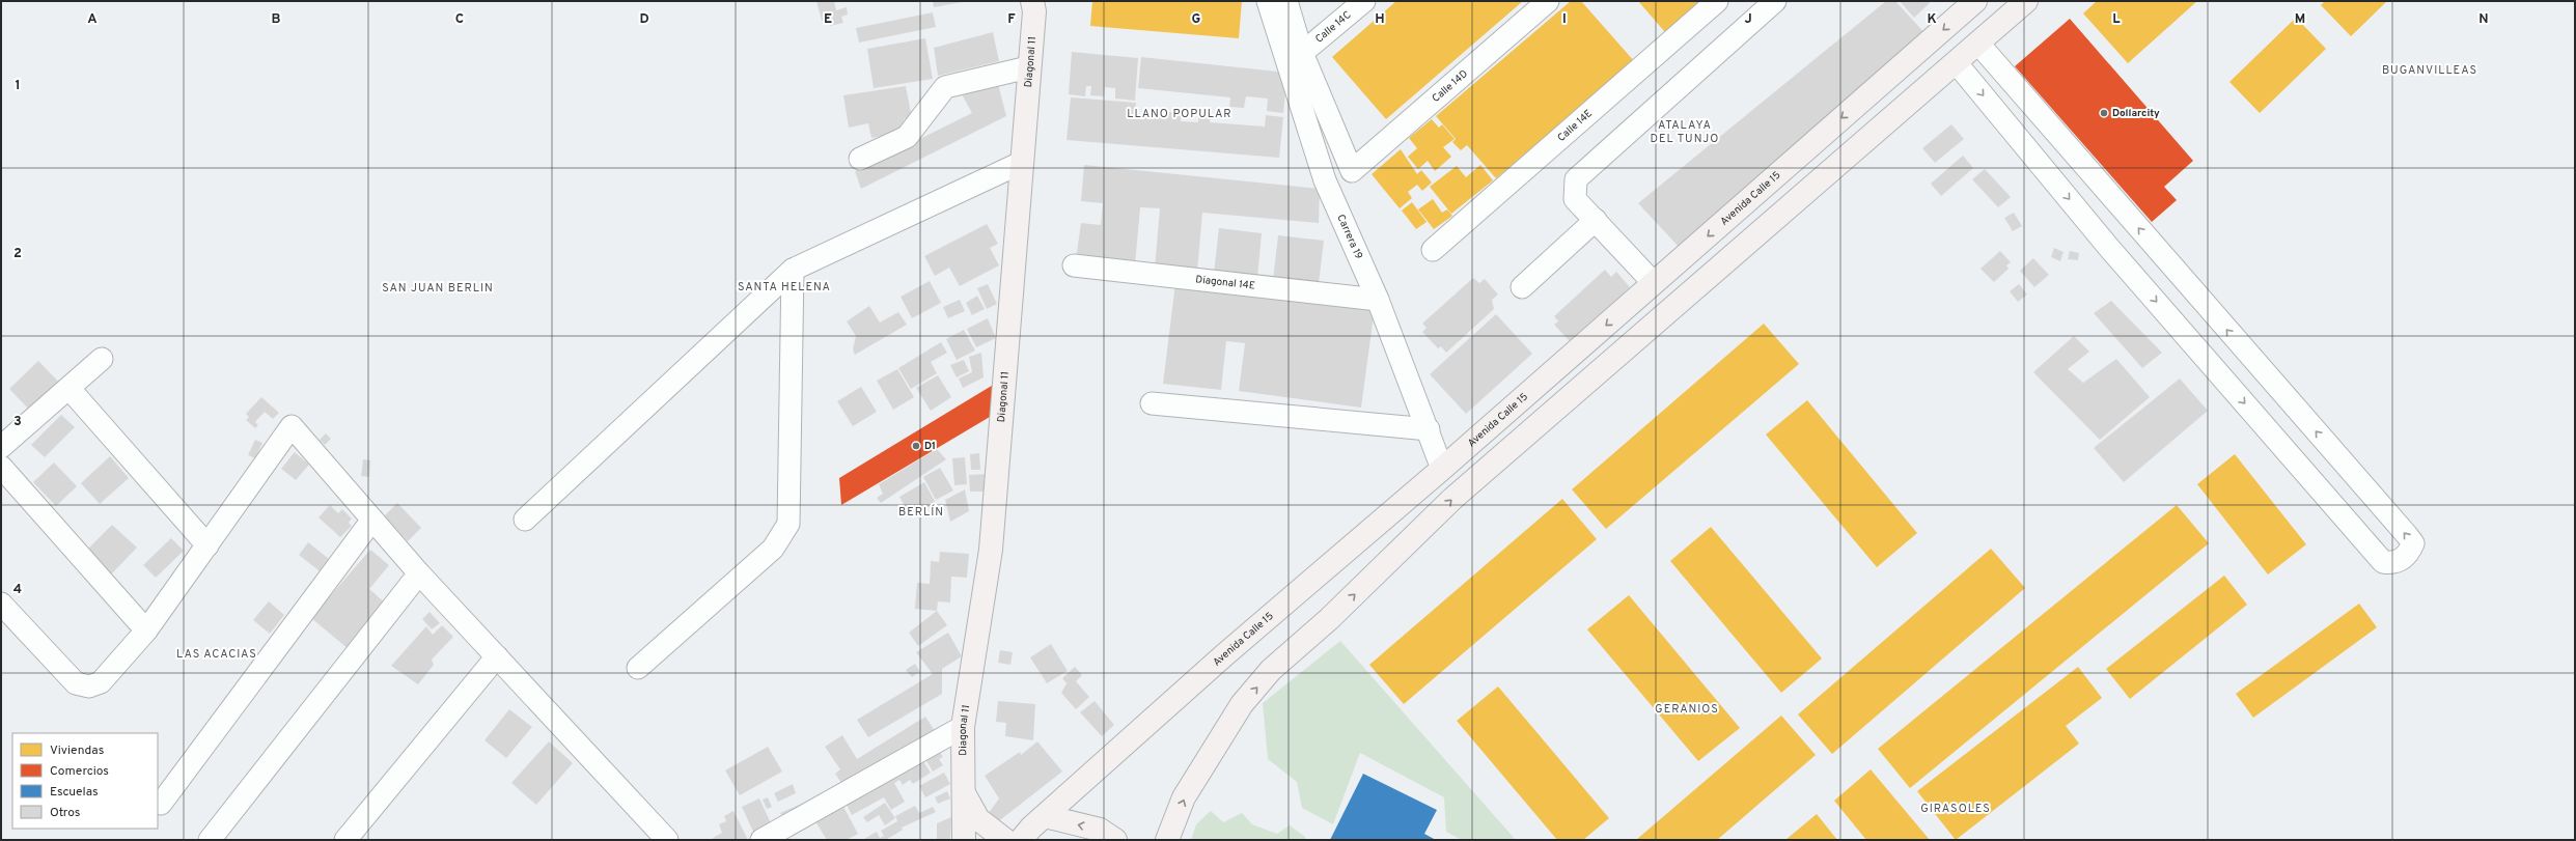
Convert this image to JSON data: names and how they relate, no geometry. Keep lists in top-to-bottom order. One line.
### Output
{"streets":{"main road":["Diagonal 11","Avenida Calle 15"],"street":["Calle 14C","Calle 14D","Calle 14E","Carrera 19","Diagonal 14E"]},"crossings":[["Calle 14C","Calle 14D"],["Avenida Calle 15","Carrera 19"],["Carrera 19","Diagonal 14E"]],"districts":["BUGANVILLEAS","LLANO POPULAR","ATALAYA DEL TUNJO","SANTA HELENA","SAN JUAN BERLIN","BERLÍN","LAS ACACIAS","GERANIOS","GIRASOLES"],"places":["Dollarcity","D1"],"legend":["Viviendas","Comercios","Escuelas","Otros"],"grid":{"columns":["A","B","C","D","E","F","G","H","I","J","K","L","M","N"],"rows":["1","2","3","4"]}}
